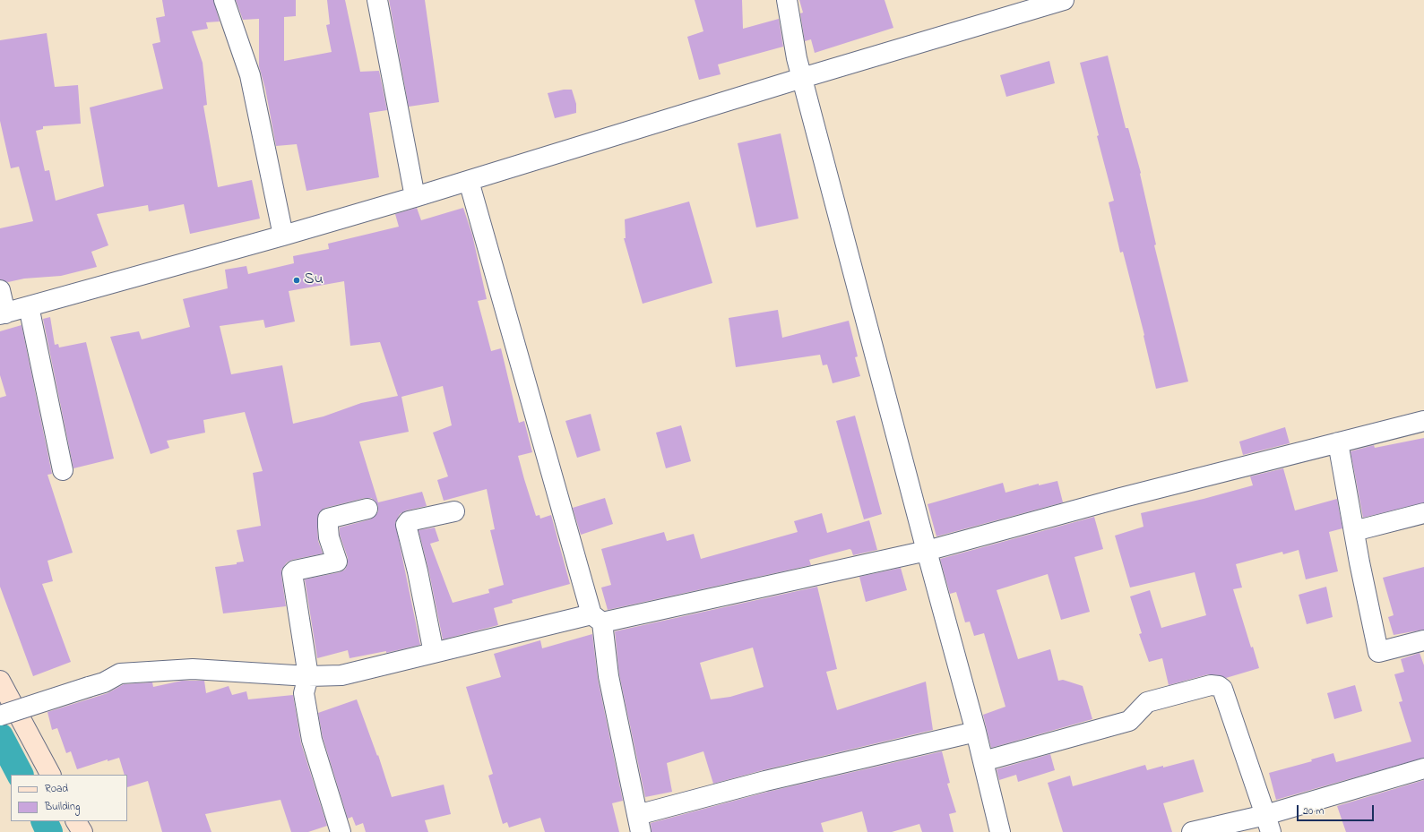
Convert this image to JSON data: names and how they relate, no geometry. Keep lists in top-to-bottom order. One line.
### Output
{"places":["Su"],"legend":["Road","Building"],"scale_bar":"20 m"}
